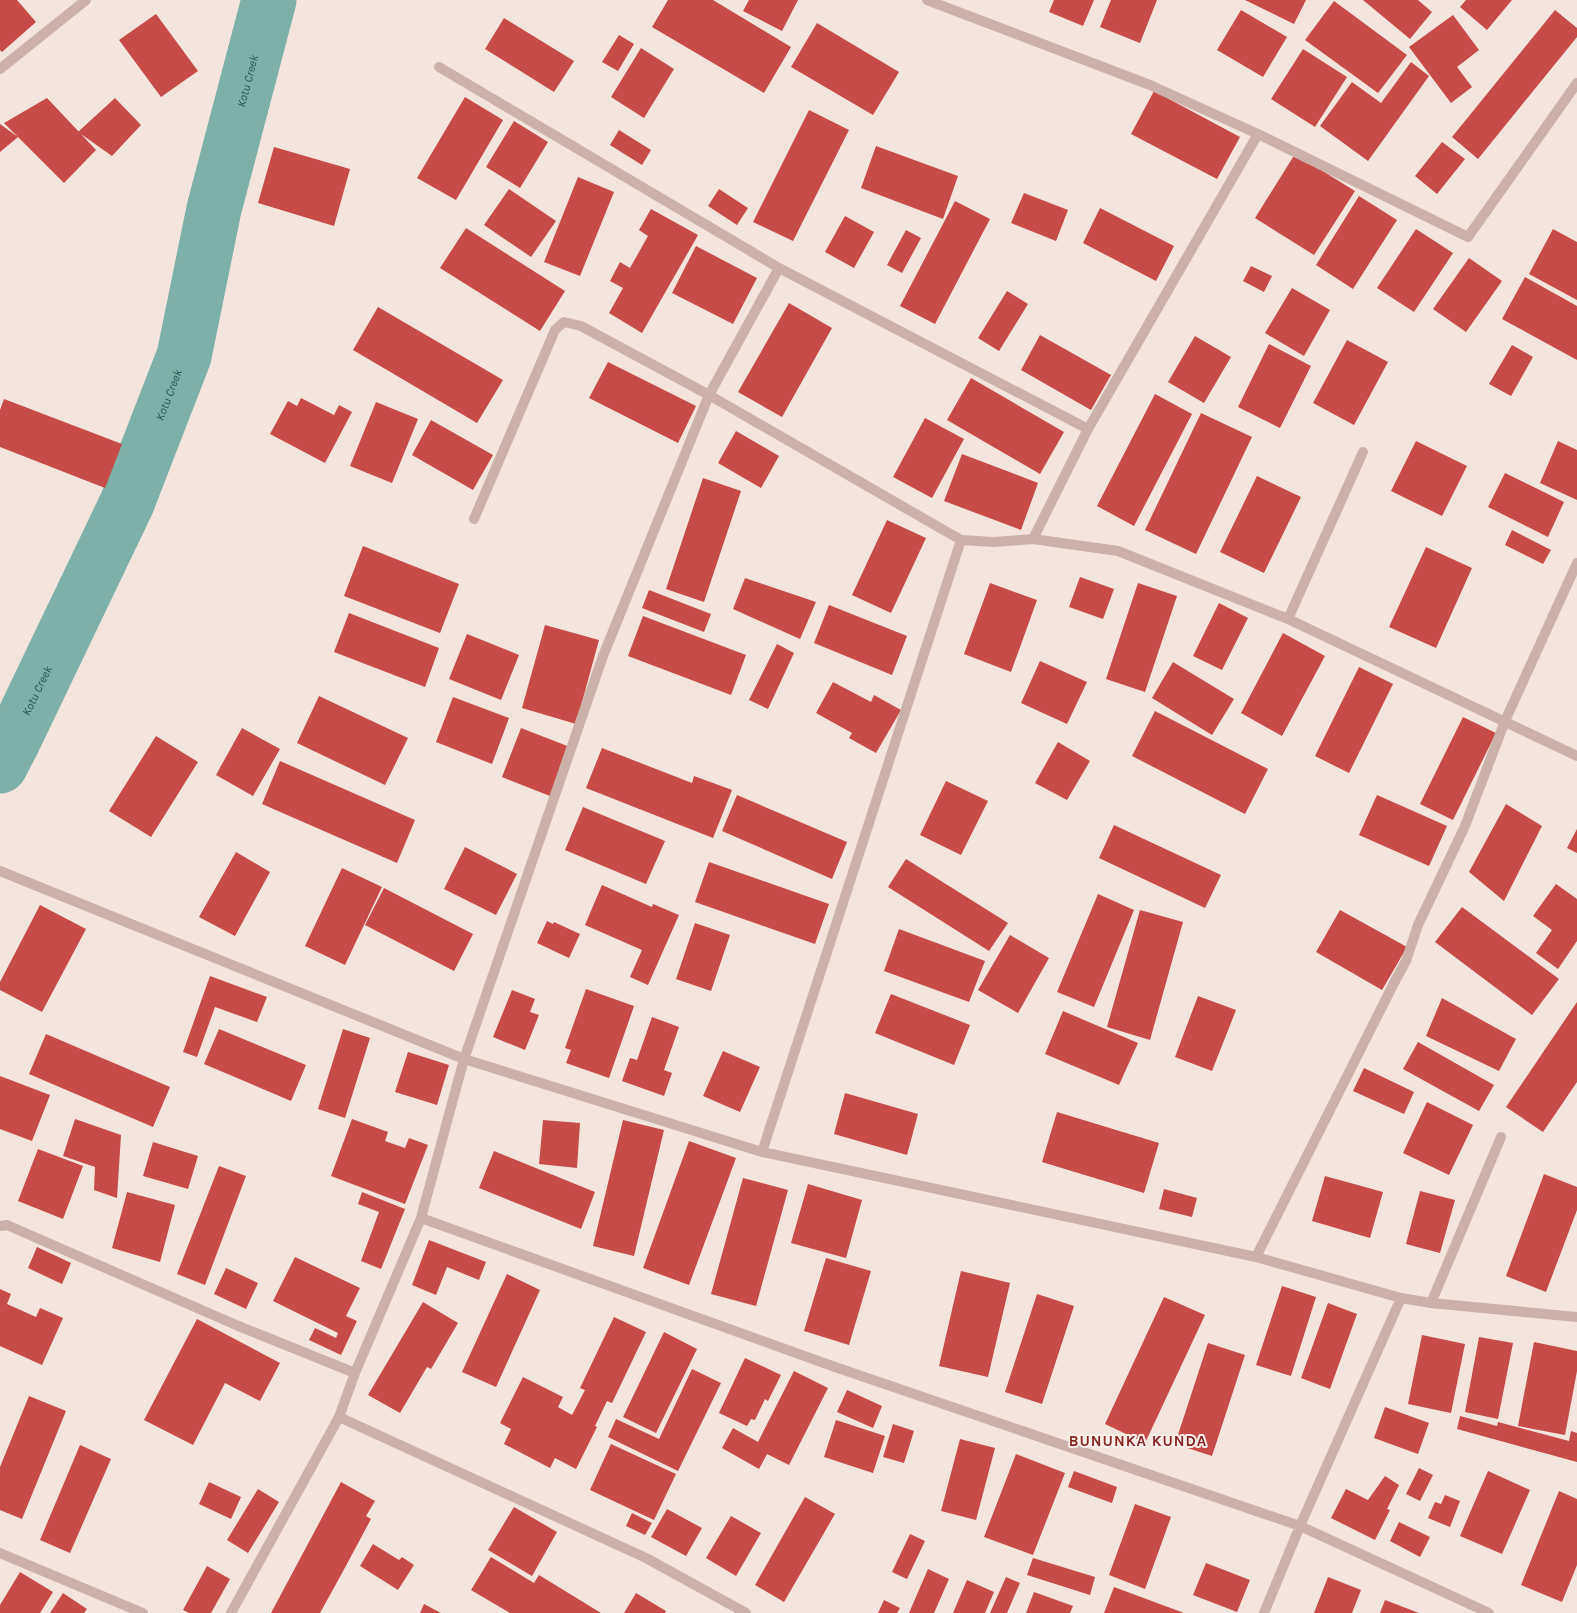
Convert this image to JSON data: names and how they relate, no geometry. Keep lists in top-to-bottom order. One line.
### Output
{"districts":["BUNUNKA KUNDA"],"water":["Kotu Creek"]}
